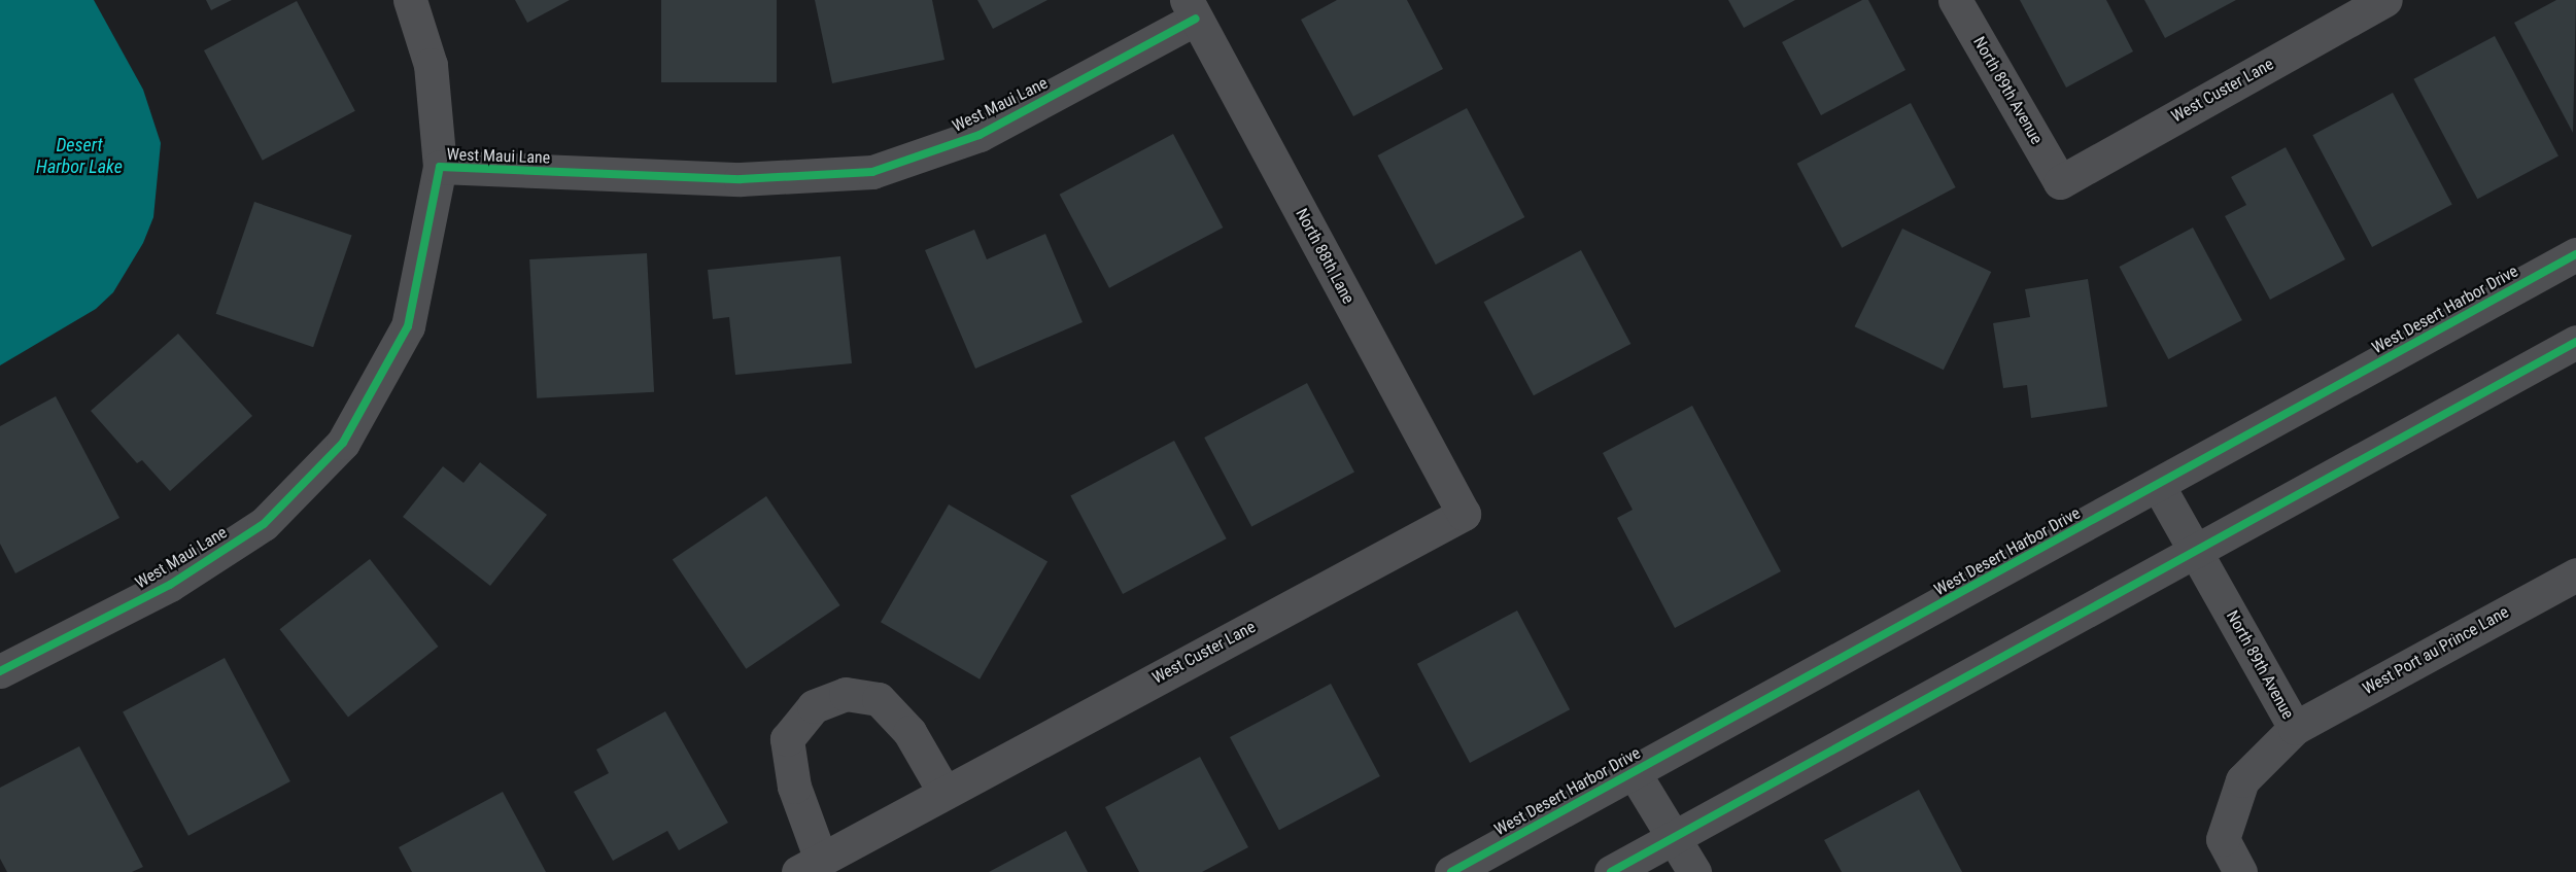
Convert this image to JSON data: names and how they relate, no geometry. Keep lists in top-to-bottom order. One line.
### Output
{"streets":{"street":["North 89th Avenue","West Custer Lane","West Maui Lane","North 88th Lane","West Desert Harbor Drive","West Port au Prince Lane"]},"crossings":[["North 89th Avenue","West Custer Lane"],["North 89th Avenue","West Desert Harbor Drive"],["North 89th Avenue","West Port au Prince Lane"],["West Custer Lane","North 88th Lane"],["West Maui Lane","North 88th Lane"]],"water":["Desert Harbor Lake"]}
